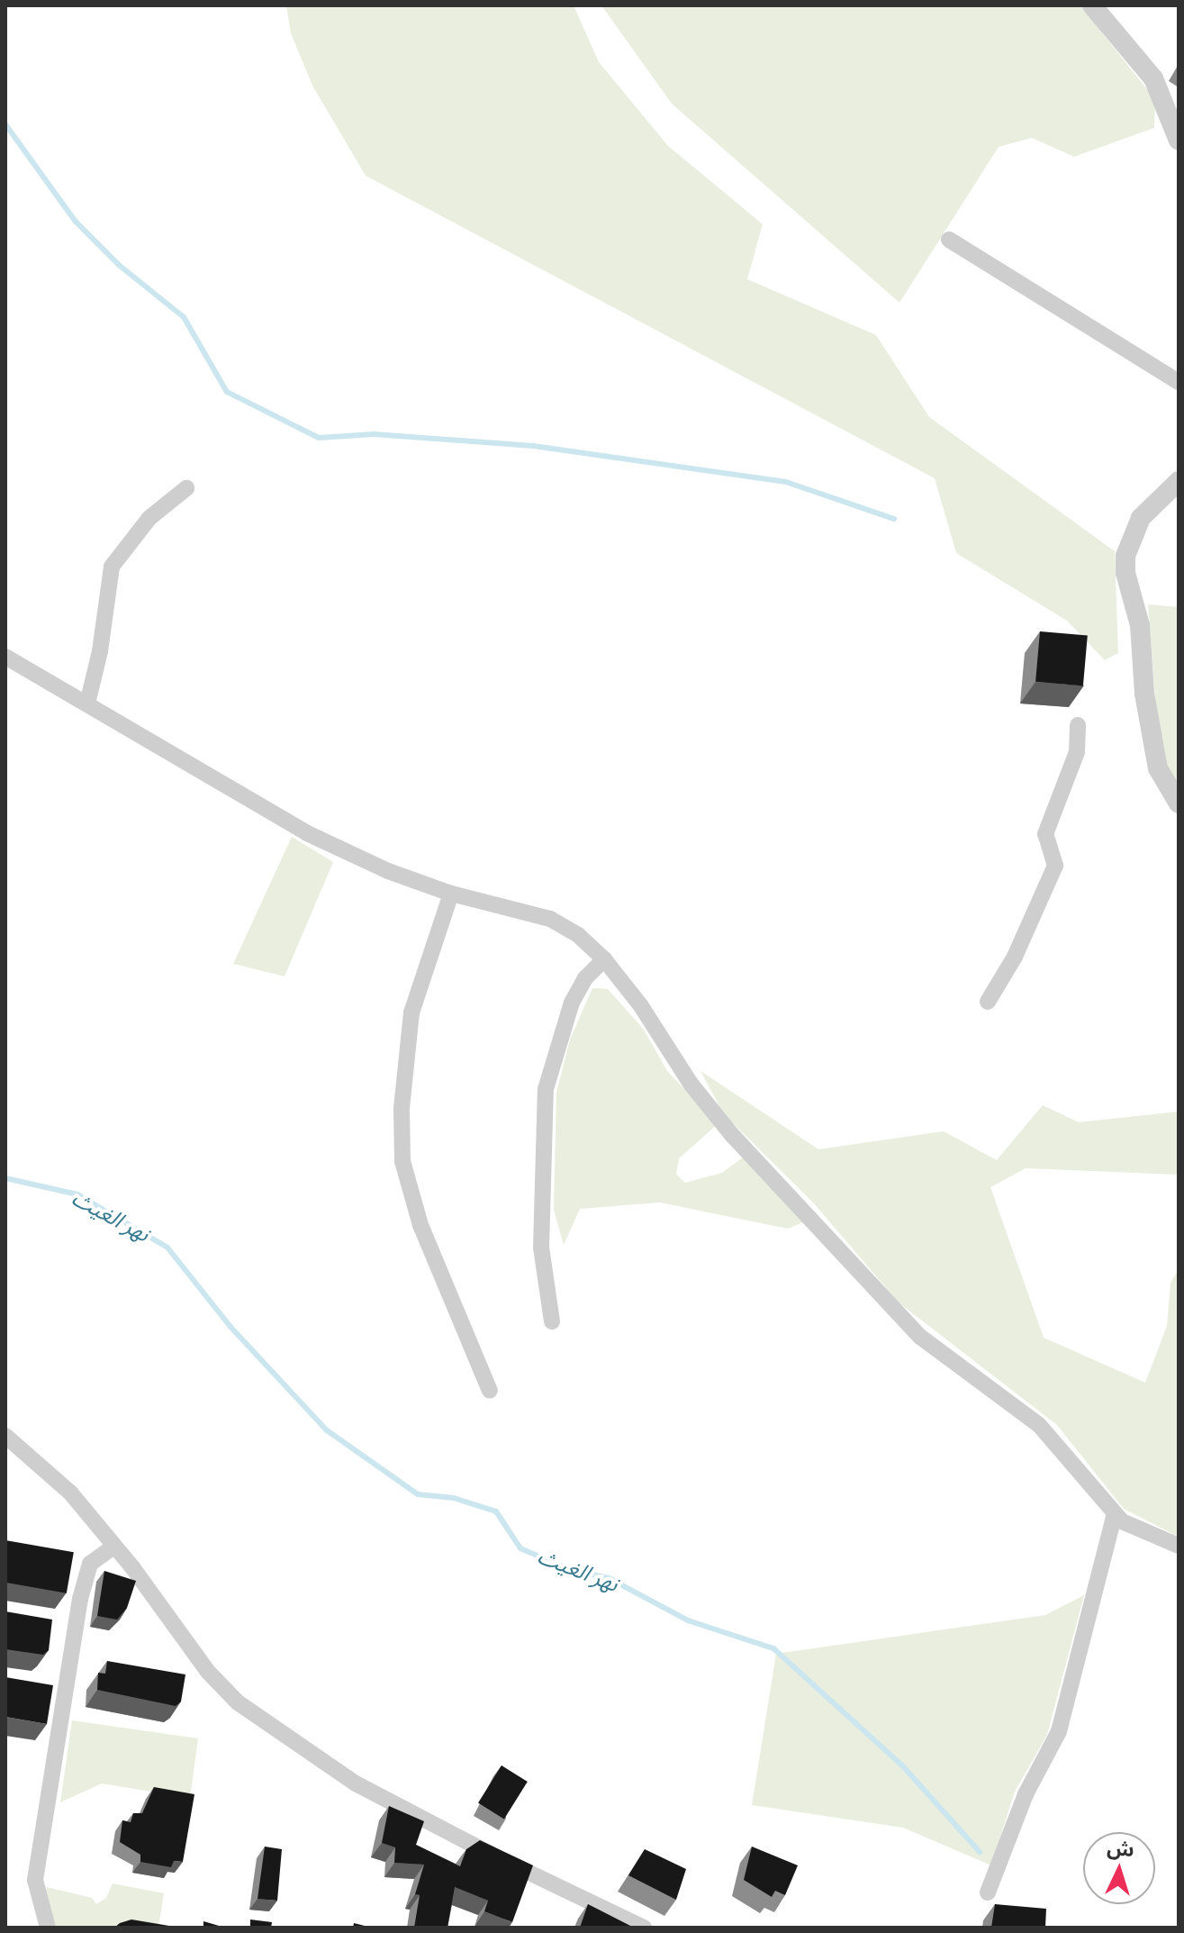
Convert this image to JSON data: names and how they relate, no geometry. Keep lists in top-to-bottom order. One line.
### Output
{"water":["نهر الغيث"],"north":"top"}
